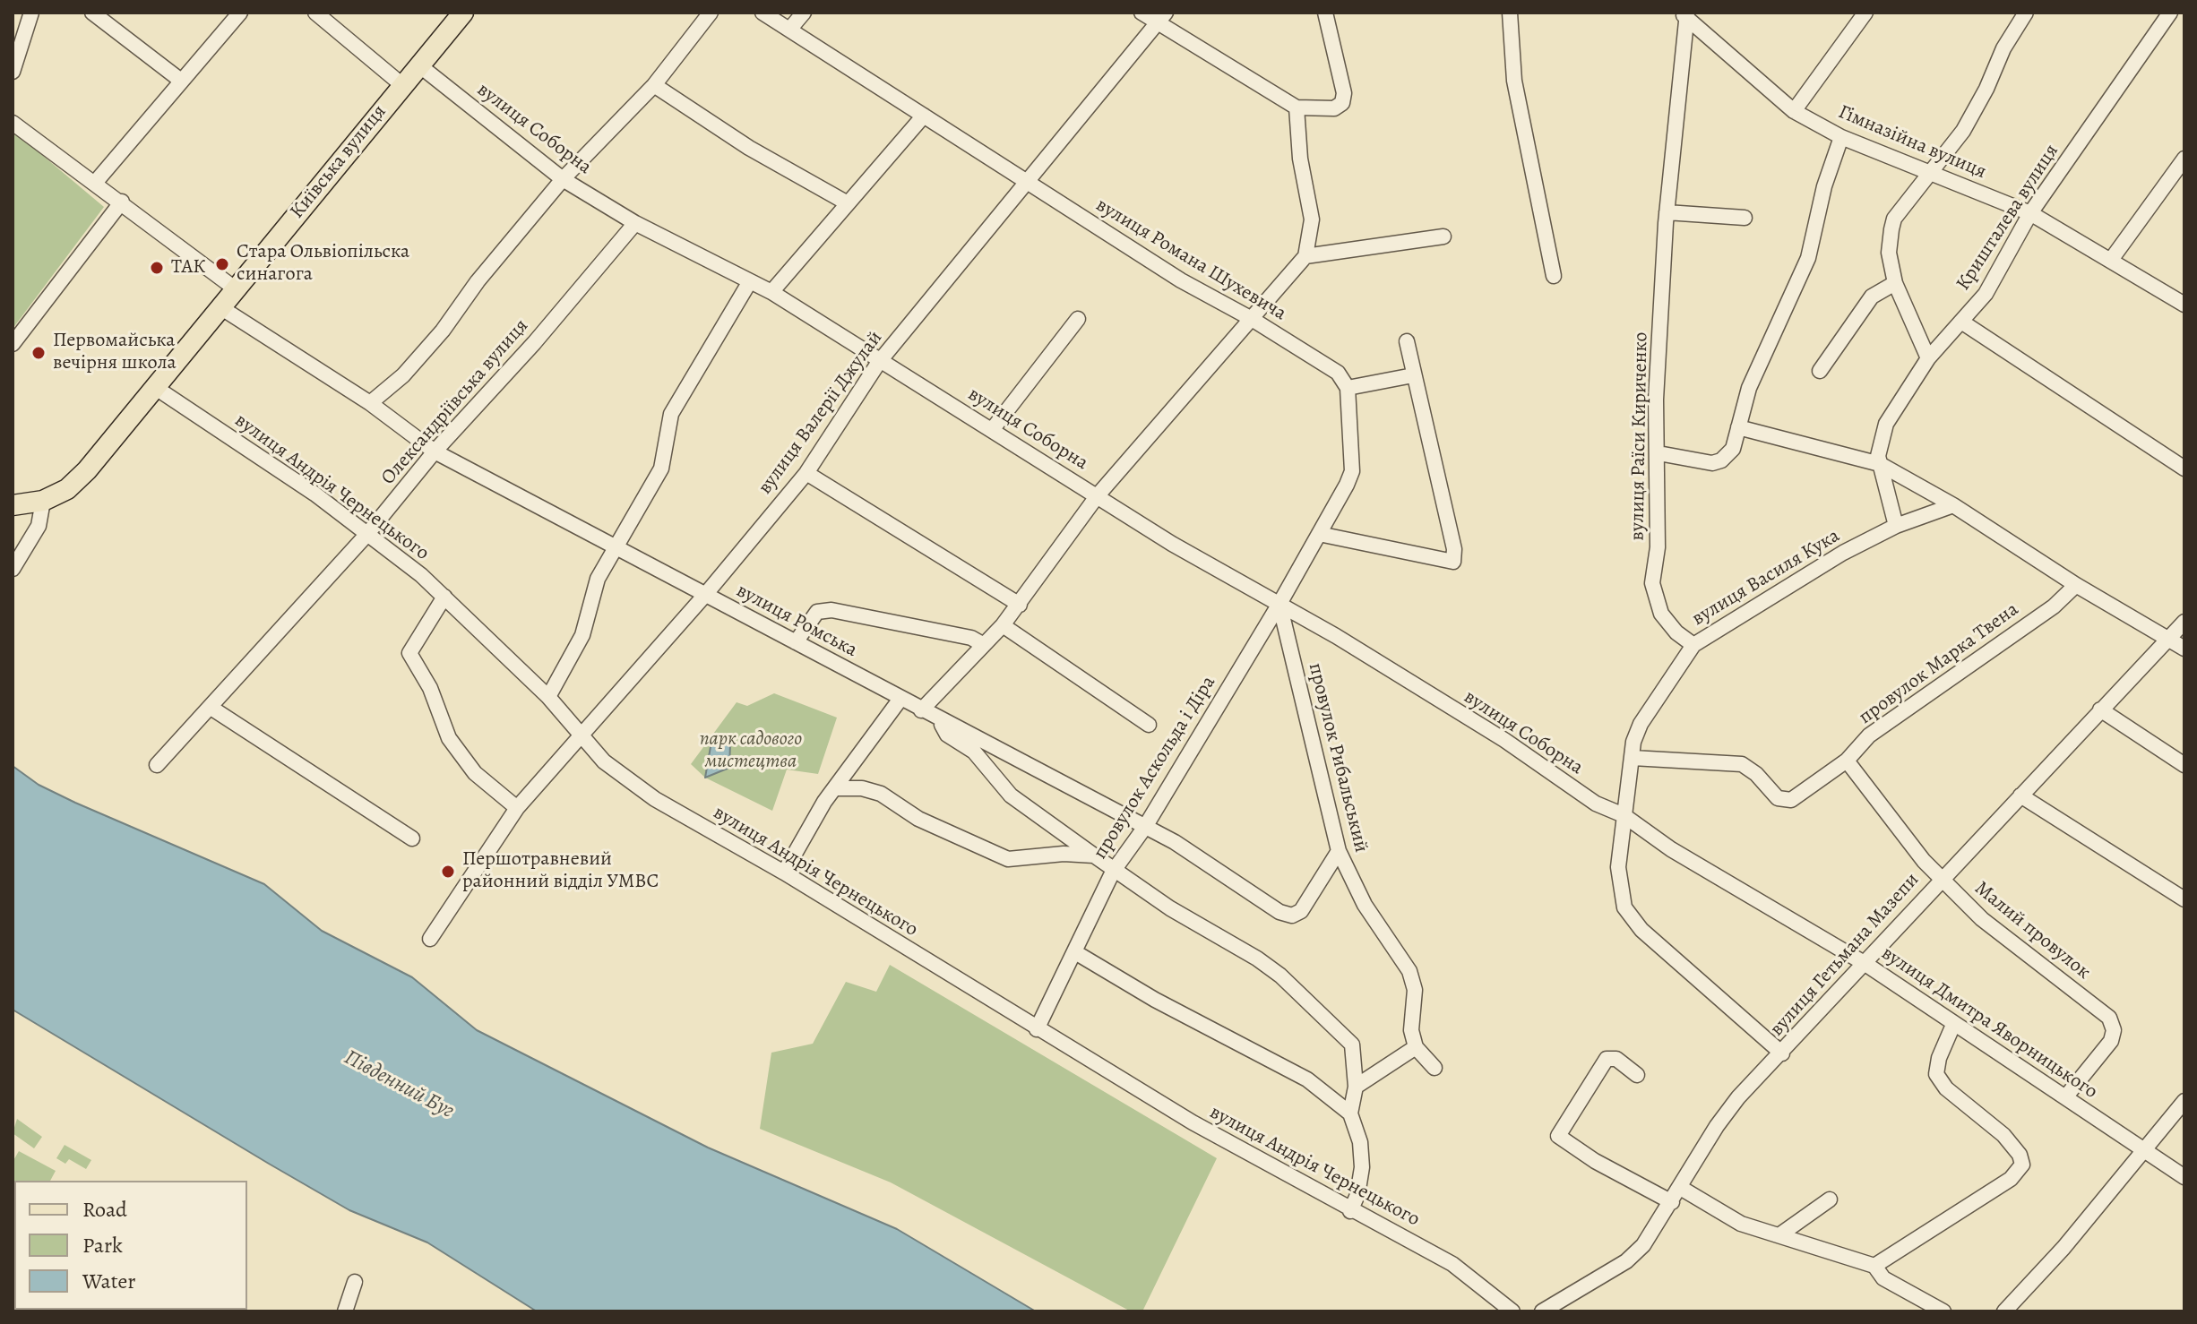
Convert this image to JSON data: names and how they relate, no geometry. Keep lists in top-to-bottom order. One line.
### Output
{"streets":{"main road":["Київська вулиця"],"street":["вулиця Соборна","Гімназійна вулиця","Кришталева вулиця","вулиця Романа Шухевича","Олександріївська вулиця","вулиця Валерії Джулай","вулиця Раїси Кириченко","вулиця Андрія Чернецького","вулиця Василя Кука","вулиця Ромська","провулок Марка Твена","провулок Рибальський","провулок Аскольда і Діра","Малий провулок","вулиця Гетьмана Мазепи","вулиця Дмитра Яворницького"]},"crossings":[["вулиця Соборна","Київська вулиця"],["вулиця Соборна","Олександріївська вулиця"],["вулиця Соборна","вулиця Валерії Джулай"],["вулиця Соборна","вулиця Василя Кука"],["вулиця Соборна","провулок Рибальський"],["вулиця Соборна","провулок Аскольда і Діра"],["вулиця Соборна","вулиця Дмитра Яворницького"],["Гімназійна вулиця","Кришталева вулиця"],["Гімназійна вулиця","вулиця Раїси Кириченко"],["Київська вулиця","вулиця Андрія Чернецького"],["Київська вулиця","вулиця Ромська"],["Кришталева вулиця","вулиця Василя Кука"],["вулиця Романа Шухевича","вулиця Валерії Джулай"],["Олександріївська вулиця","вулиця Андрія Чернецького"],["Олександріївська вулиця","вулиця Ромська"],["вулиця Валерії Джулай","вулиця Андрія Чернецького"],["вулиця Валерії Джулай","вулиця Ромська"],["вулиця Раїси Кириченко","вулиця Василя Кука"],["вулиця Андрія Чернецького","провулок Аскольда і Діра"],["вулиця Василя Кука","провулок Марка Твена"],["вулиця Василя Кука","вулиця Гетьмана Мазепи"],["вулиця Василя Кука","вулиця Дмитра Яворницького"],["вулиця Ромська","провулок Рибальський"],["вулиця Ромська","провулок Аскольда і Діра"],["провулок Марка Твена","Малий провулок"],["провулок Рибальський","провулок Аскольда і Діра"],["Малий провулок","вулиця Гетьмана Мазепи"],["Малий провулок","вулиця Дмитра Яворницького"],["вулиця Гетьмана Мазепи","вулиця Дмитра Яворницького"]],"water":["Південний Буг"],"parks":["парк садового мистецтва"],"places":["Стара Ольвіопільска синагога","ТАК","Первомайська вечірня школа","Першотравневий районний відділ УМВС"],"legend":["Road","Park","Water"]}
